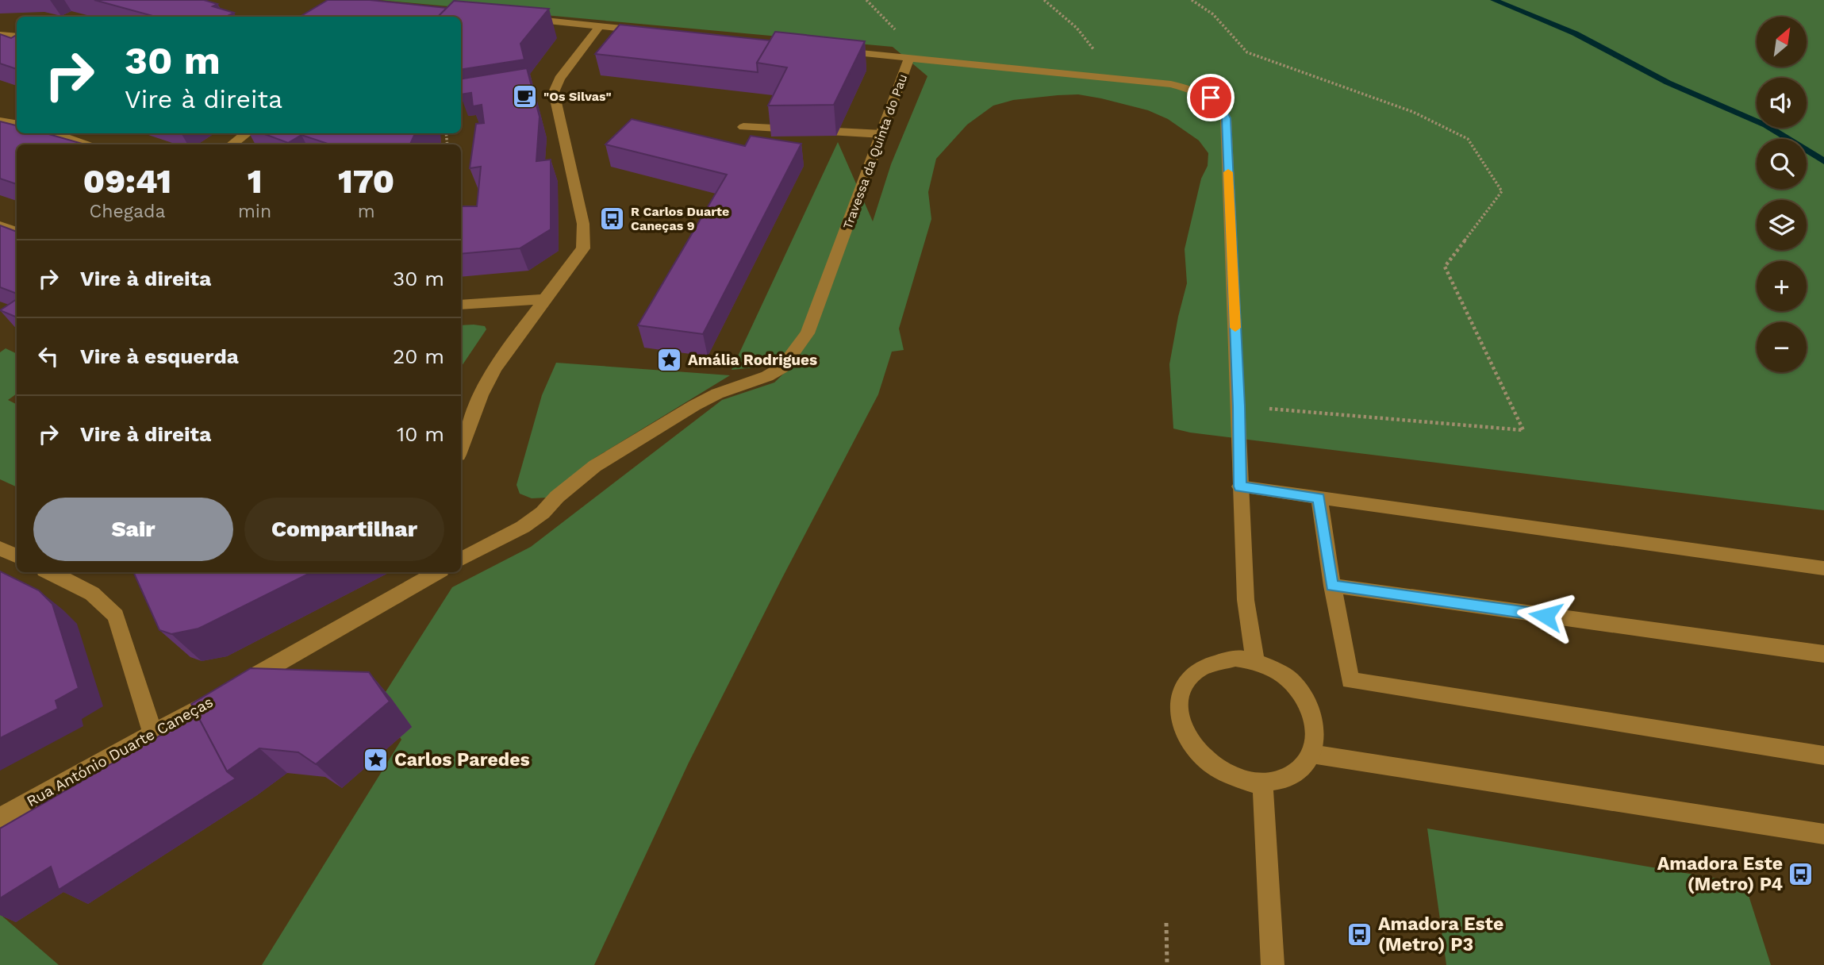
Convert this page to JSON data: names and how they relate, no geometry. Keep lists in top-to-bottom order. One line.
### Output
{"streets":{"street":["Travessa da Quinta do Pau","Rua António Duarte Caneças"]},"places":{"cafe":["\"Os Silvas\""],"bus stop":["R Carlos Duarte Caneças 9","Amadora Este (Metro) P4","Amadora Este (Metro) P3"],"place":["Amália Rodrigues","Carlos Paredes"]},"north":"top right","page":{"map_buttons":["+","−"],"turn":["30 m","Vire à direita"],"eta":["09:41","Chegada","1","min","170","m"],"list":[{"name":"Vire à direita","value":"30 m"},{"name":"Vire à esquerda","value":"20 m"},{"name":"Vire à direita","value":"10 m"}],"buttons":["Sair","Compartilhar"]}}
